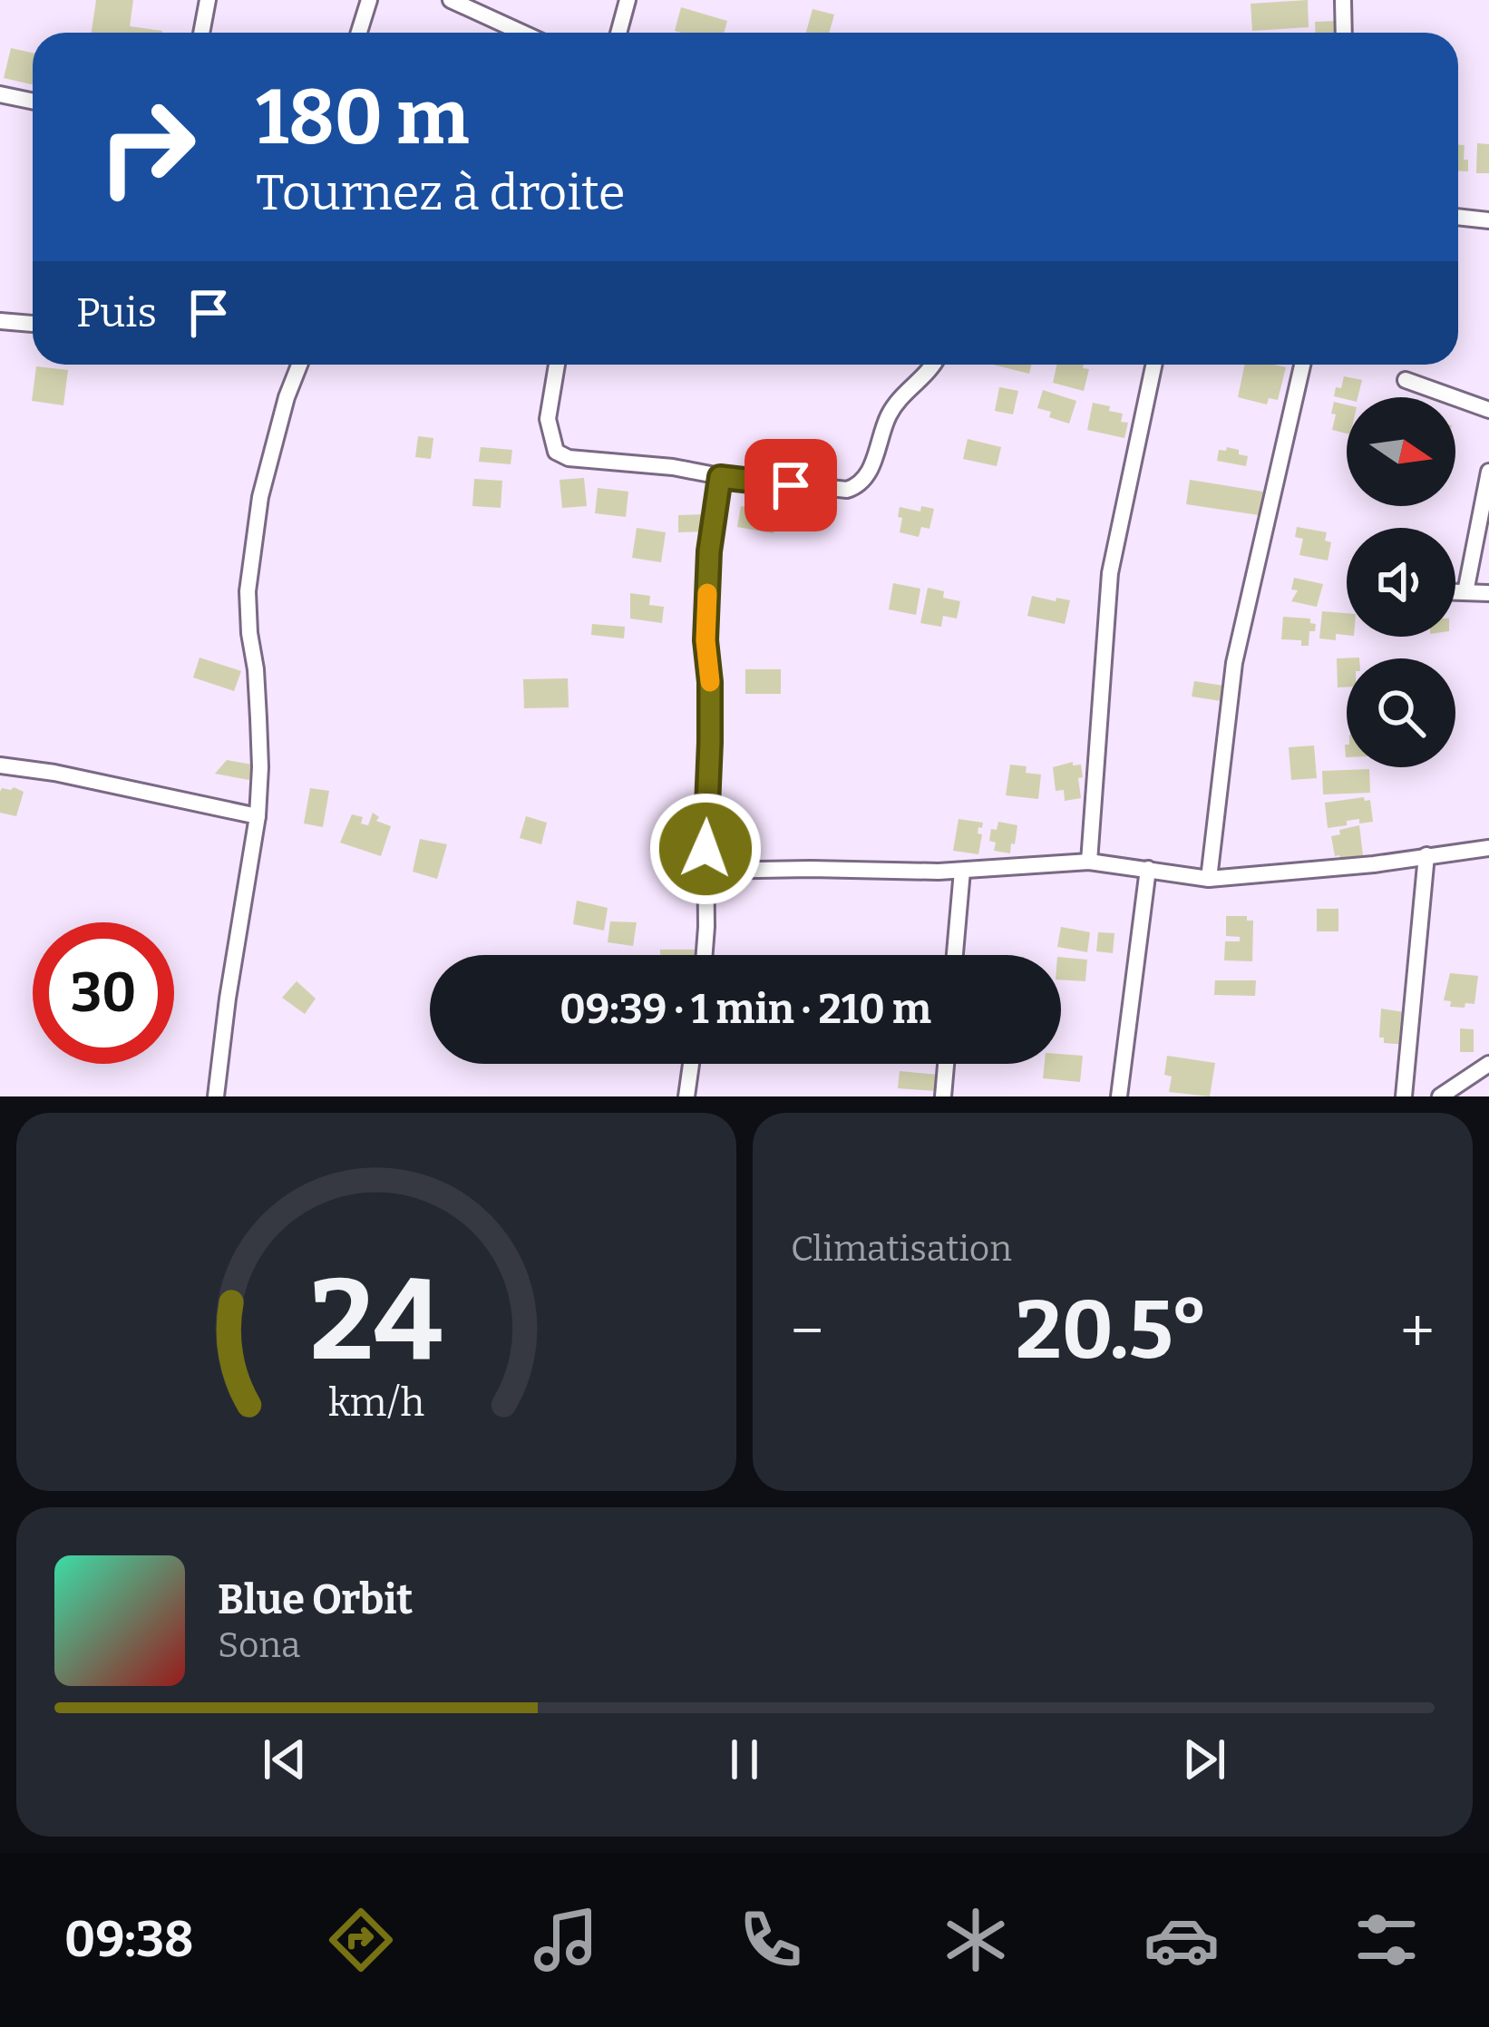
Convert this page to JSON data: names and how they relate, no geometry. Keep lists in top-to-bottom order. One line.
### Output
{"north":"right","page":{"turn":["180 m","Tournez à droite"],"then":"Puis","limit":"30","trip":"09:39 · 1 min · 210 m","tile":"Climatisation","heat":["−","20.5°","+"],"song":["Blue Orbit","Sona"],"tabs":"09:38","gauge":["24","km/h"]}}
